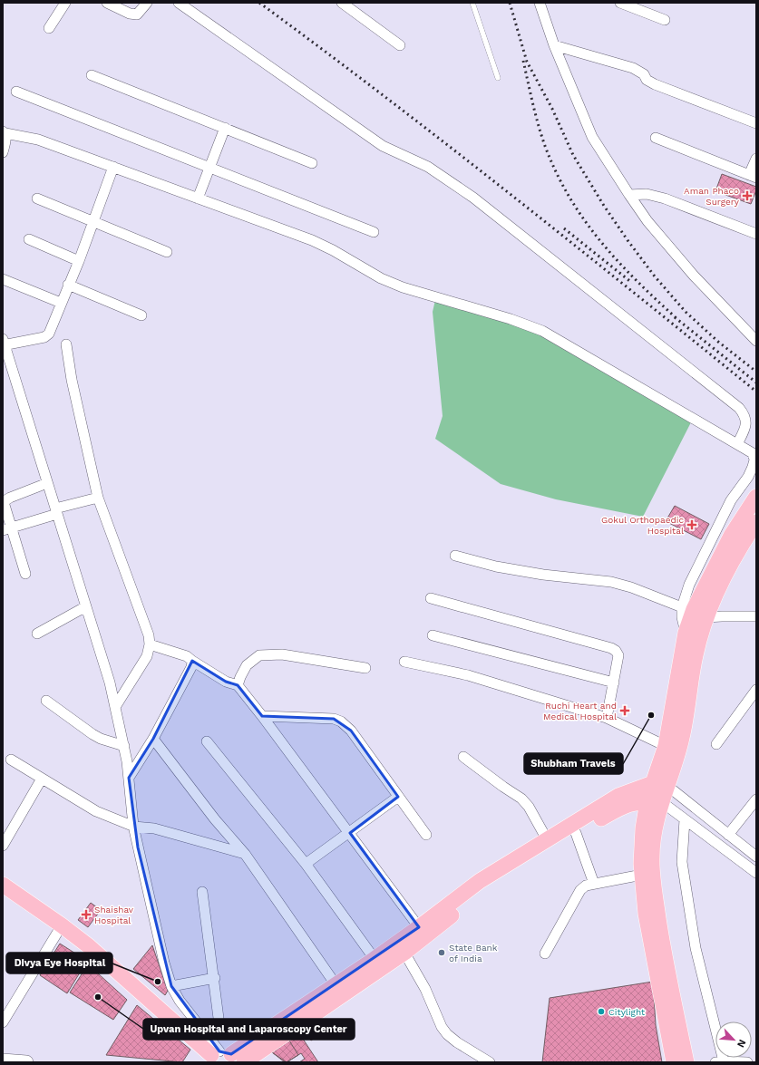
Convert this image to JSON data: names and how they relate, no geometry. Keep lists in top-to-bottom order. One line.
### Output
{"places":{"health":["Aman Phaco Surgery","Gokul Orthopaedic Hospital","Ruchi Heart and Medical Hospital","Shaishav Hospital"],"other":["Shubham Travels","State Bank of India","Divya Eye Hospital","Upvan Hospital and Laparoscopy Center","Citylight"]},"north":"bottom right"}
